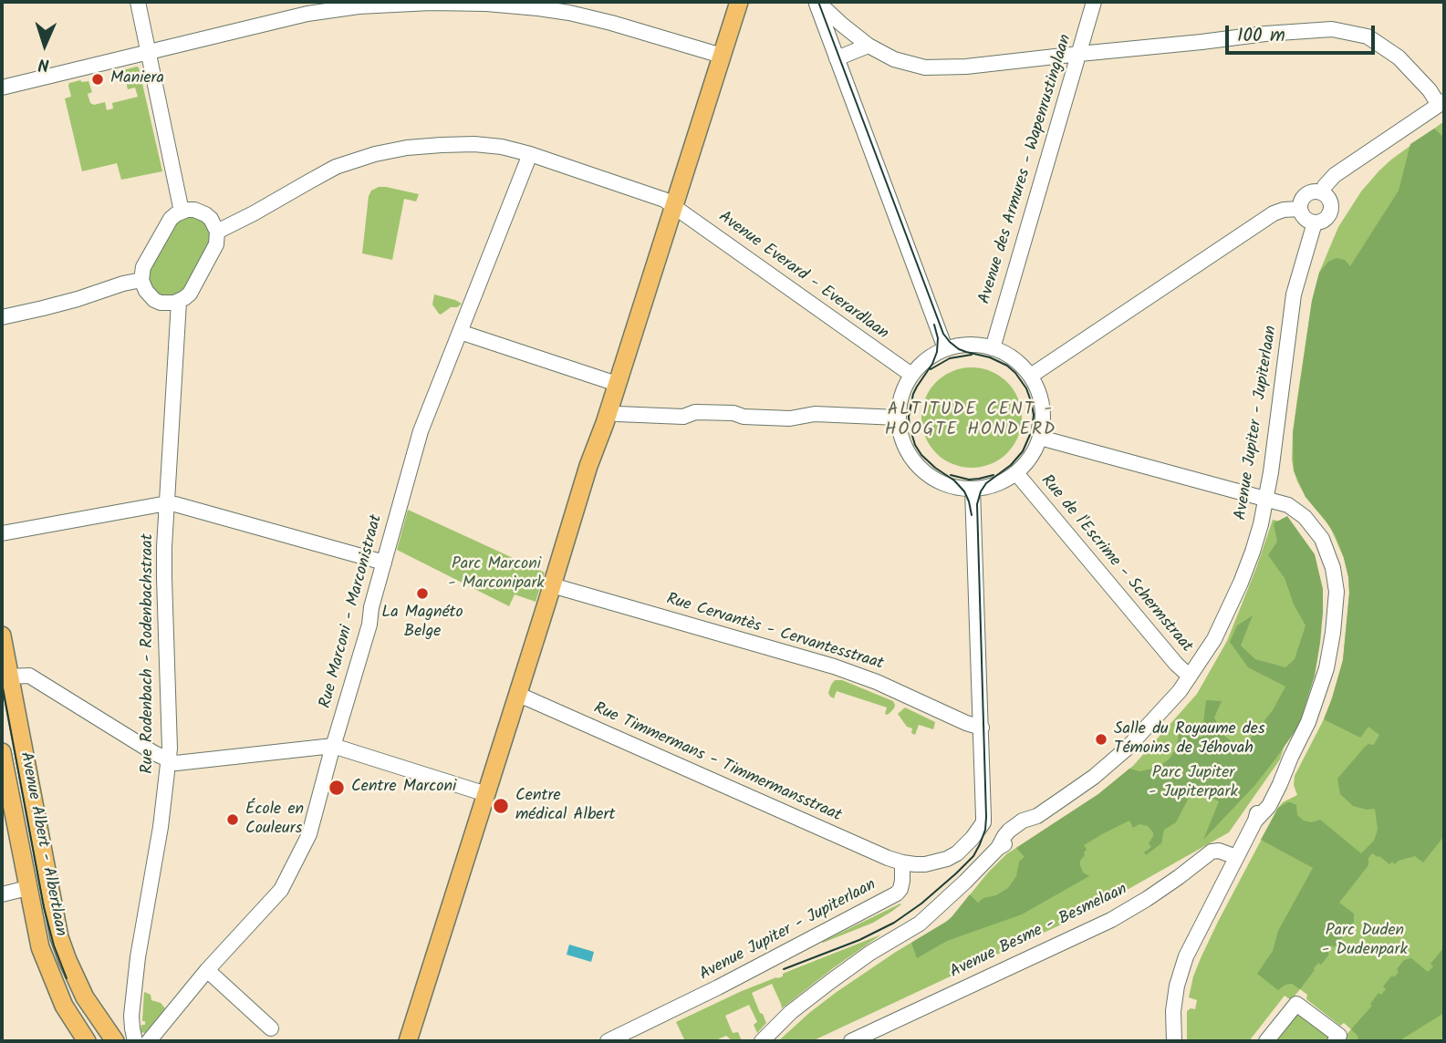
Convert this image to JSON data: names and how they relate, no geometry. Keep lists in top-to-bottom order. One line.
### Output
{"streets":{"main road":["Avenue Albert - Albertlaan"],"street":["Avenue des Armures - Wapenrustinglaan","Avenue Everard - Everardlaan","Avenue Jupiter - Jupiterlaan","Rue de l'Escrime - Schermstraat","Rue Marconi - Marconistraat","Rue Cervantès - Cervantesstraat","Rue Rodenbach - Rodenbachstraat","Rue Timmermans - Timmermansstraat","Avenue Besme - Besmelaan"]},"crossings":[["Avenue des Armures - Wapenrustinglaan","Avenue Everard - Everardlaan"],["Avenue des Armures - Wapenrustinglaan","Rue de l'Escrime - Schermstraat"],["Avenue Everard - Everardlaan","Rue de l'Escrime - Schermstraat"],["Avenue Everard - Everardlaan","Rue Marconi - Marconistraat"],["Avenue Everard - Everardlaan","Rue Rodenbach - Rodenbachstraat"],["Avenue Jupiter - Jupiterlaan","Rue de l'Escrime - Schermstraat"],["Avenue Jupiter - Jupiterlaan","Rue Timmermans - Timmermansstraat"]],"districts":["ALTITUDE CENT - HOOGTE HONDERD"],"parks":["Parc Marconi - Marconipark","Parc Jupiter - Jupiterpark","Parc Duden - Dudenpark"],"places":["Maniera","La Magnéto Belge","Salle du Royaume des Témoins de Jéhovah","Centre Marconi","Centre médical Albert","École en Couleurs"],"scale_bar":"100 m","north":"bottom"}
